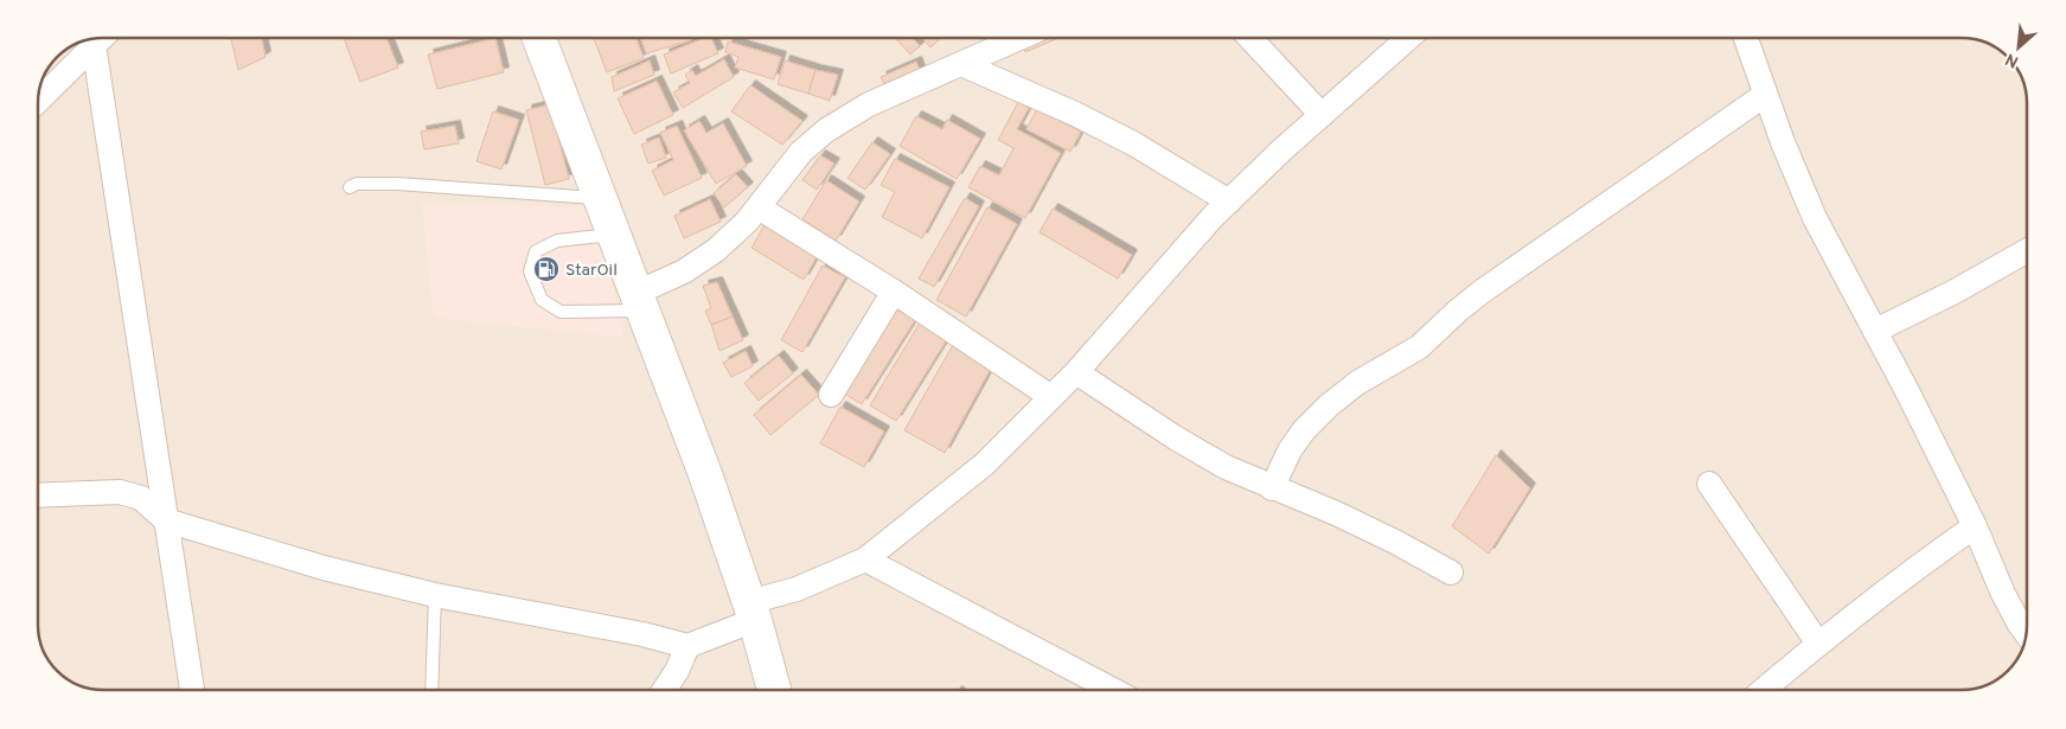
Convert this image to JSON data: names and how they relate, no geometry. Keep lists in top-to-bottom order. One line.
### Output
{"places":{"fuel station":["StarOil"]},"north":"bottom left"}
